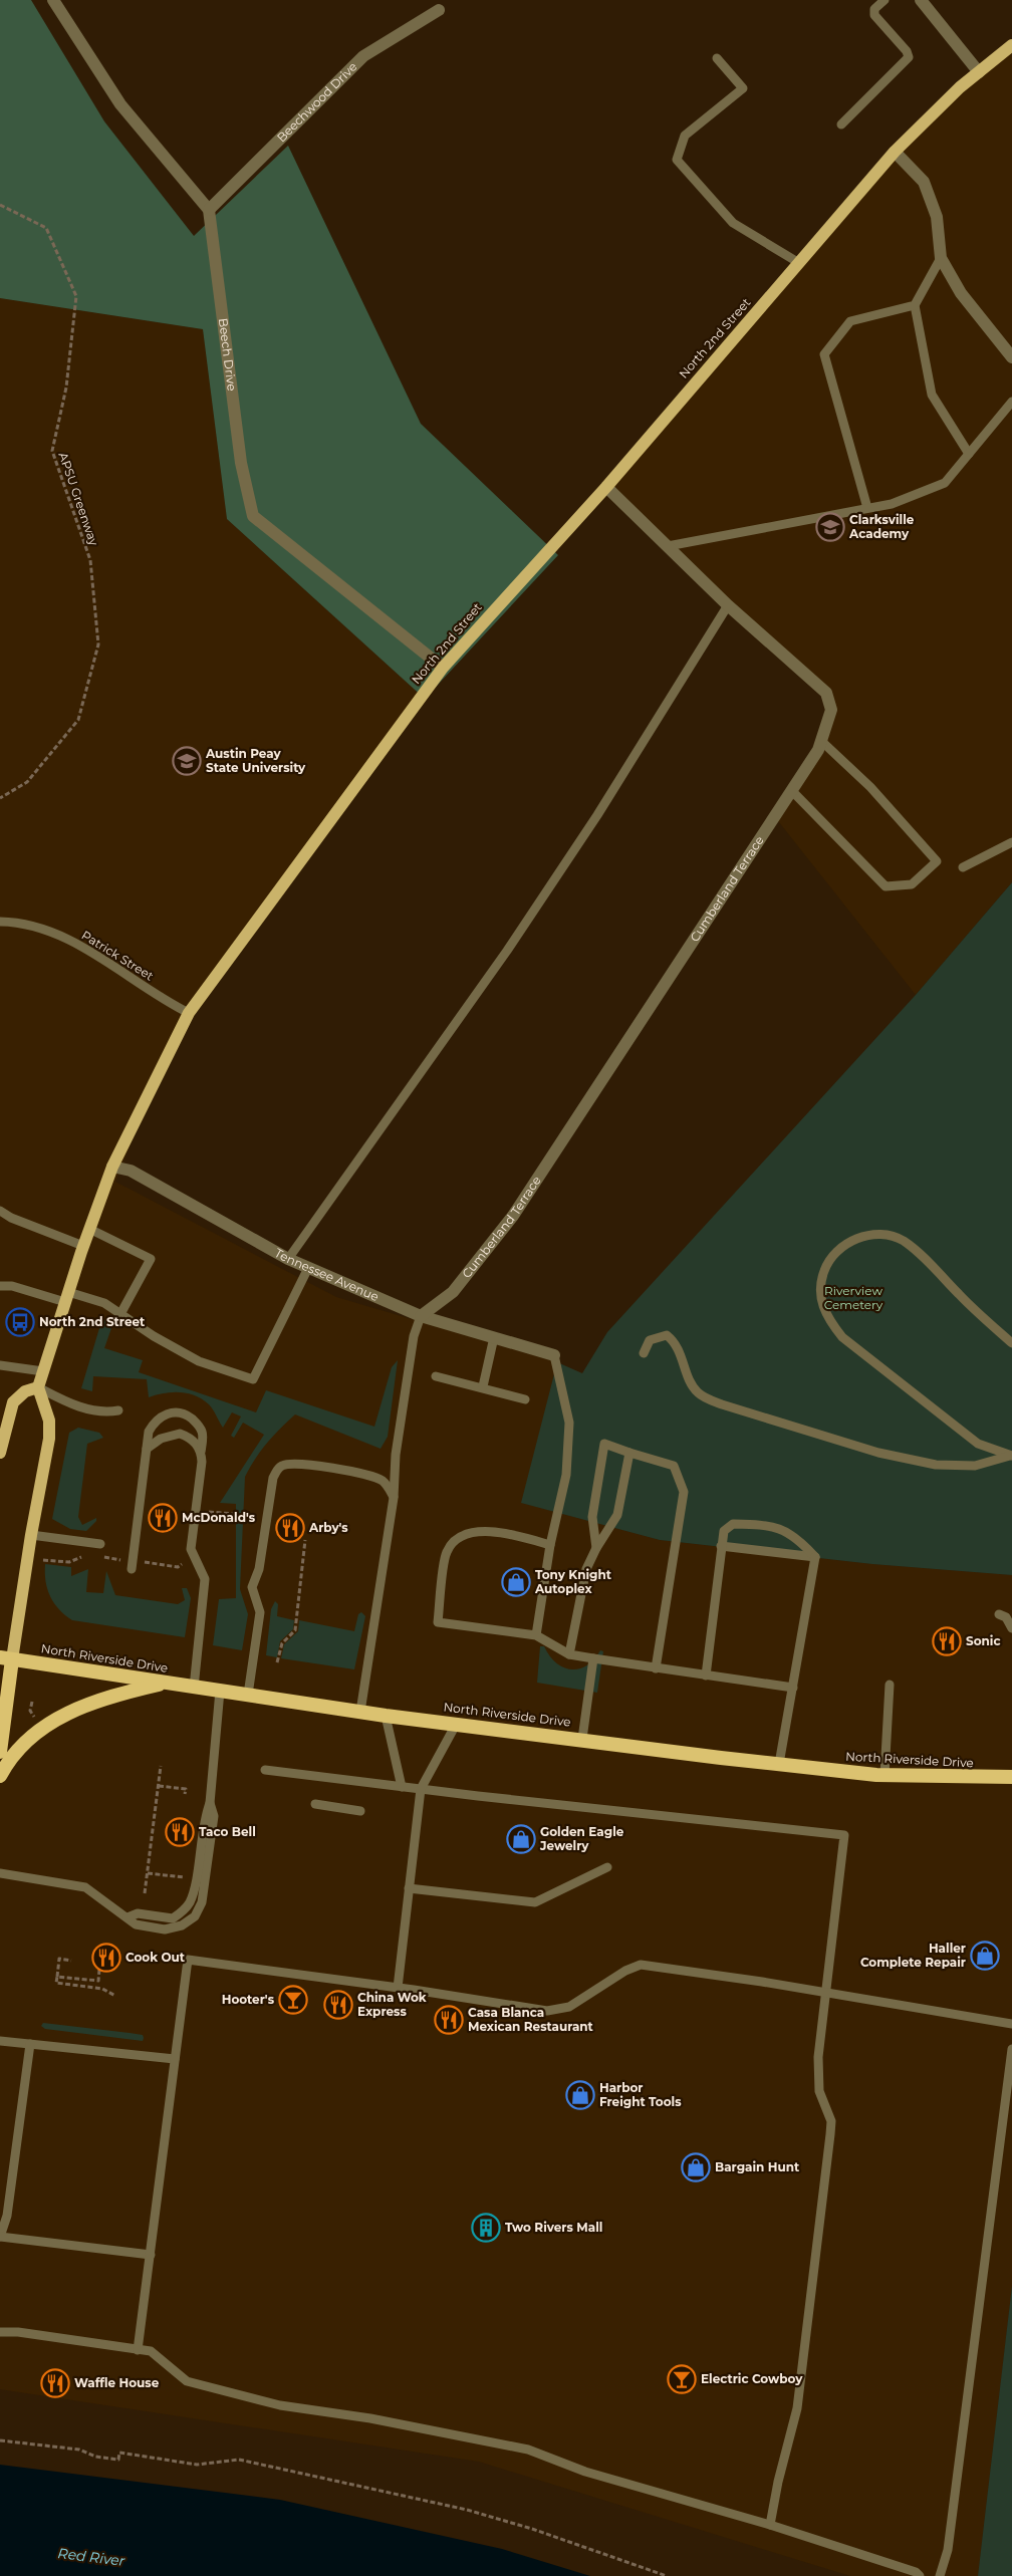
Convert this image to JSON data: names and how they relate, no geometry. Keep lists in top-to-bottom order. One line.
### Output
{"streets":{"highway":["North Riverside Drive"],"main road":["North 2nd Street"],"street":["Beechwood Drive","Beech Drive","Cumberland Terrace","Tennessee Avenue"],"lane":["Patrick Street"],"path":["APSU Greenway"]},"crossings":[["Beechwood Drive","Beech Drive"],["North 2nd Street","Beech Drive"],["North 2nd Street","Cumberland Terrace"],["North 2nd Street","Patrick Street"],["North 2nd Street","Tennessee Avenue"],["Cumberland Terrace","Tennessee Avenue"]],"water":["Red River"],"parks":["Riverview Cemetery"],"places":{"school or university":["Clarksville Academy","Austin Peay State University"],"bus stop":["North 2nd Street"],"restaurant":["McDonald's","Arby's","Sonic","Taco Bell","Cook Out","China Wok Express","Casa Blanca Mexican Restaurant","Waffle House"],"shop":["Tony Knight Autoplex","Golden Eagle Jewelry","Haller Complete Repair","Harbor Freight Tools","Bargain Hunt"],"bar":["Hooter's","Electric Cowboy"],"building":["Two Rivers Mall"]}}
